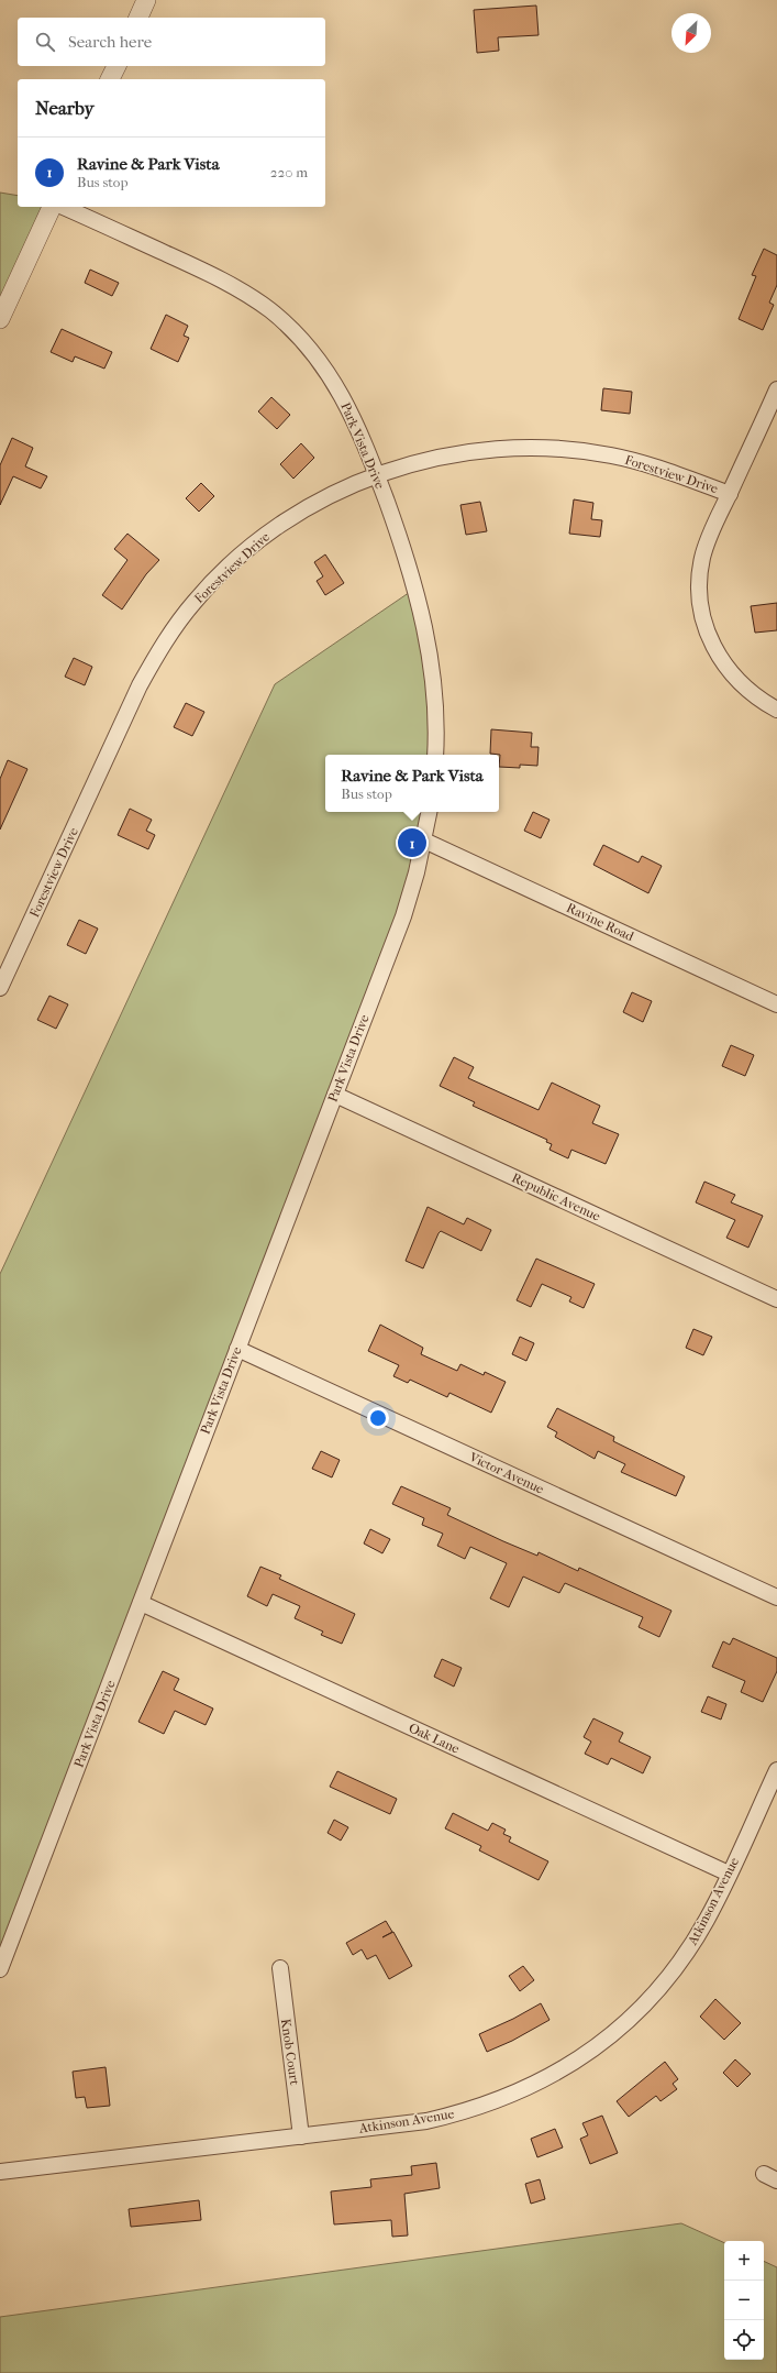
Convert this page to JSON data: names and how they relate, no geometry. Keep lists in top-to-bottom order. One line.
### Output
{"streets":{"street":["Park Vista Drive","Forestview Drive","Ravine Road","Republic Avenue","Victor Avenue","Oak Lane","Atkinson Avenue","Knob Court"]},"crossings":[["Park Vista Drive","Forestview Drive"],["Park Vista Drive","Ravine Road"],["Park Vista Drive","Republic Avenue"],["Park Vista Drive","Victor Avenue"],["Park Vista Drive","Oak Lane"],["Oak Lane","Atkinson Avenue"],["Atkinson Avenue","Knob Court"]],"north":"bottom left","page":{"search":"Search here","heading":"Nearby","list":[{"mark":"1","name":"Ravine & Park Vista","note":"Bus stop","value":"220 m"}],"popup":["Ravine & Park Vista","Bus stop"],"pins":"1","map_buttons":["+","−"]}}
